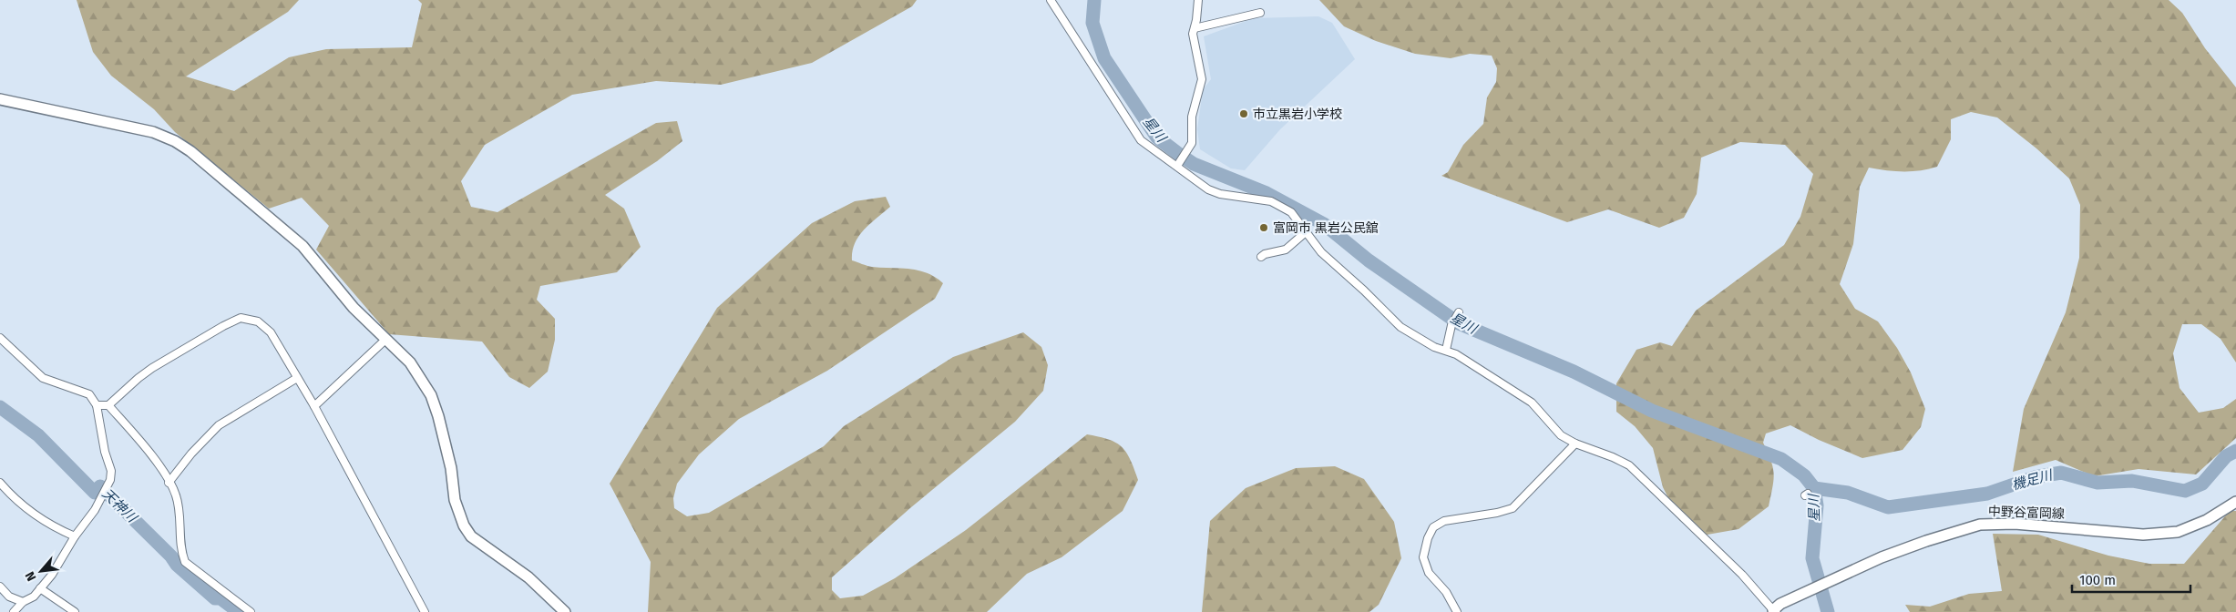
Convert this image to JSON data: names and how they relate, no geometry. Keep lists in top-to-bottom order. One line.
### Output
{"streets":{"street":["中野谷富岡線"]},"water":["星川","機足川","天神川"],"places":["市立黒岩小学校","富岡市 黒岩公民舘"],"scale_bar":"100 m","north":"bottom left"}
